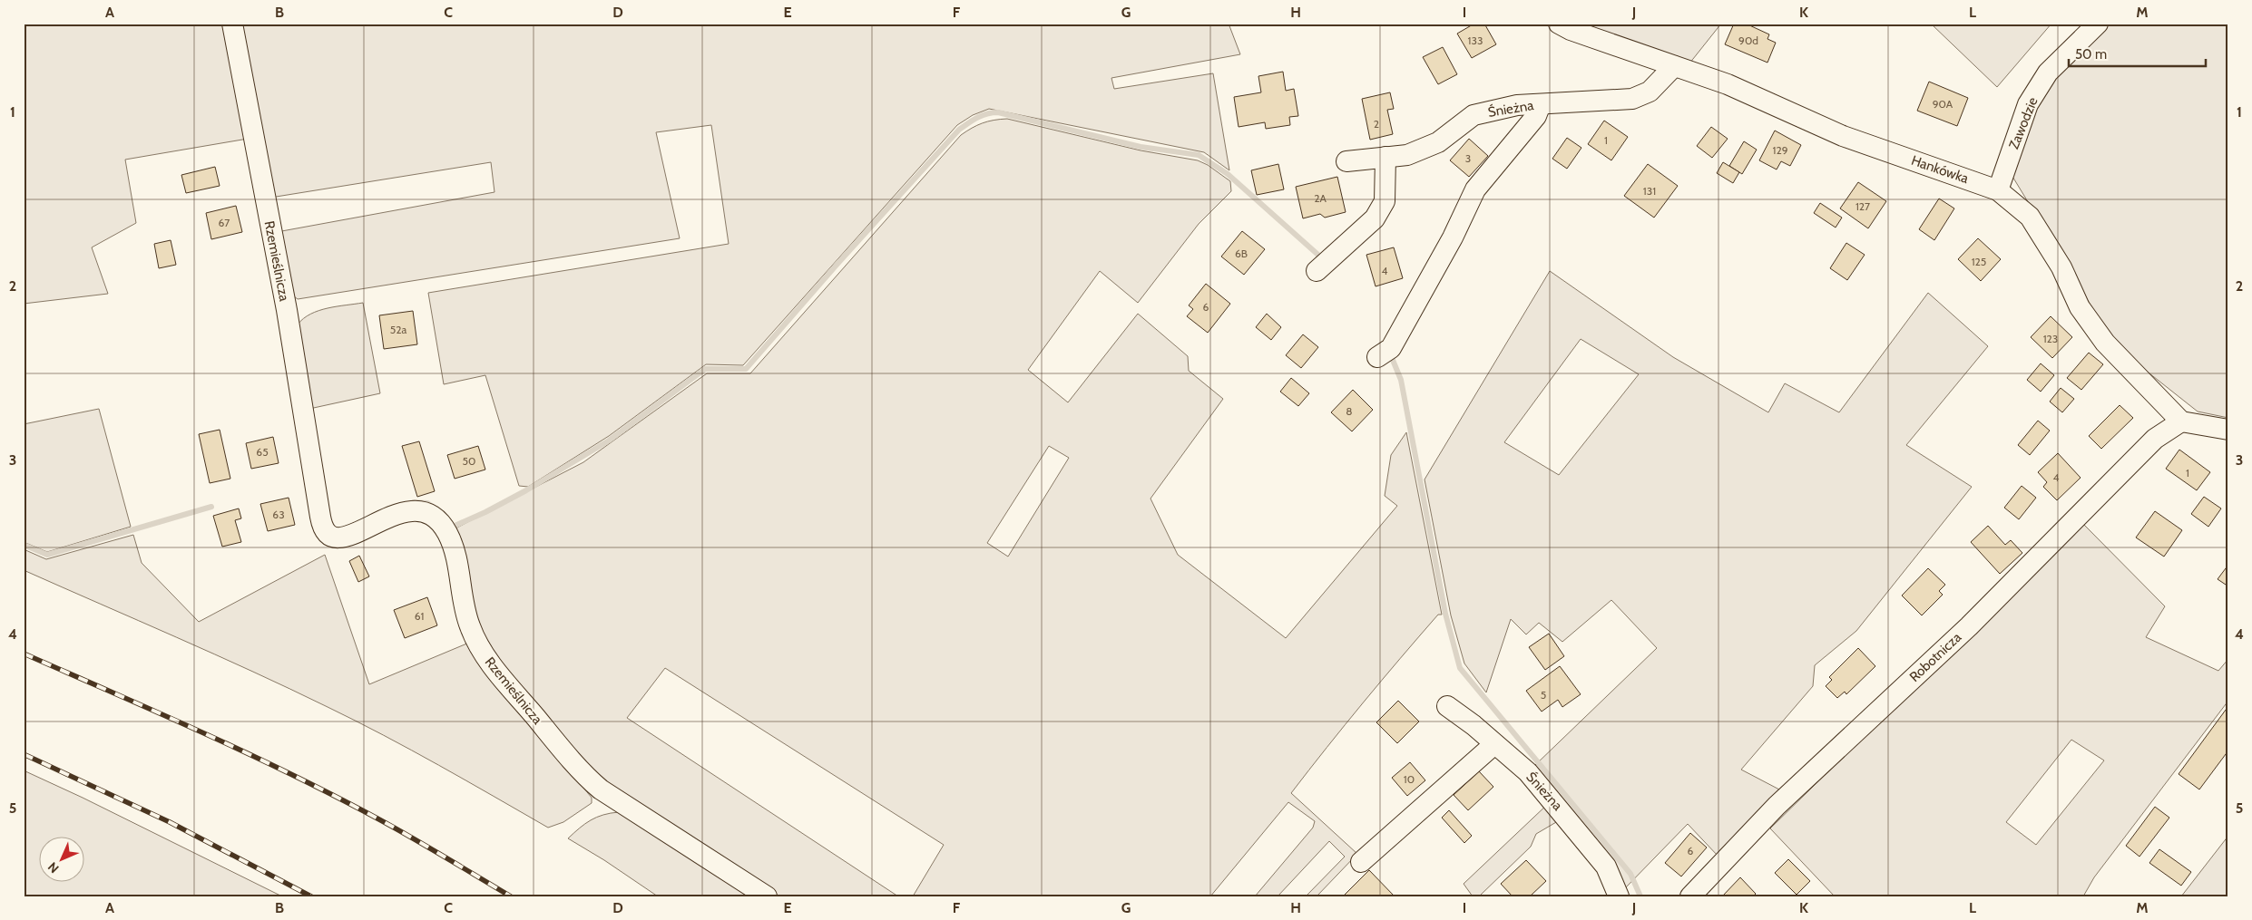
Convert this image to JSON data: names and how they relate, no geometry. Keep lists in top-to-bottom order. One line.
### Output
{"streets":{"street":["Śnieżna","Zawodzie","Hankówka","Rzemieślnicza","Robotnicza"]},"crossings":[["Śnieżna","Hankówka"],["Zawodzie","Hankówka"],["Hankówka","Robotnicza"]],"house_numbers":["133","90d","90A","2","1","129","3","131","2A","127","67","6B","125","4","6","52a","123","8","65","50","1","4","63","61","5","10","6"],"scale_bar":"50 m","north":"bottom left","grid":{"columns":["A","B","C","D","E","F","G","H","I","J","K","L","M"],"rows":["1","2","3","4","5"]}}
